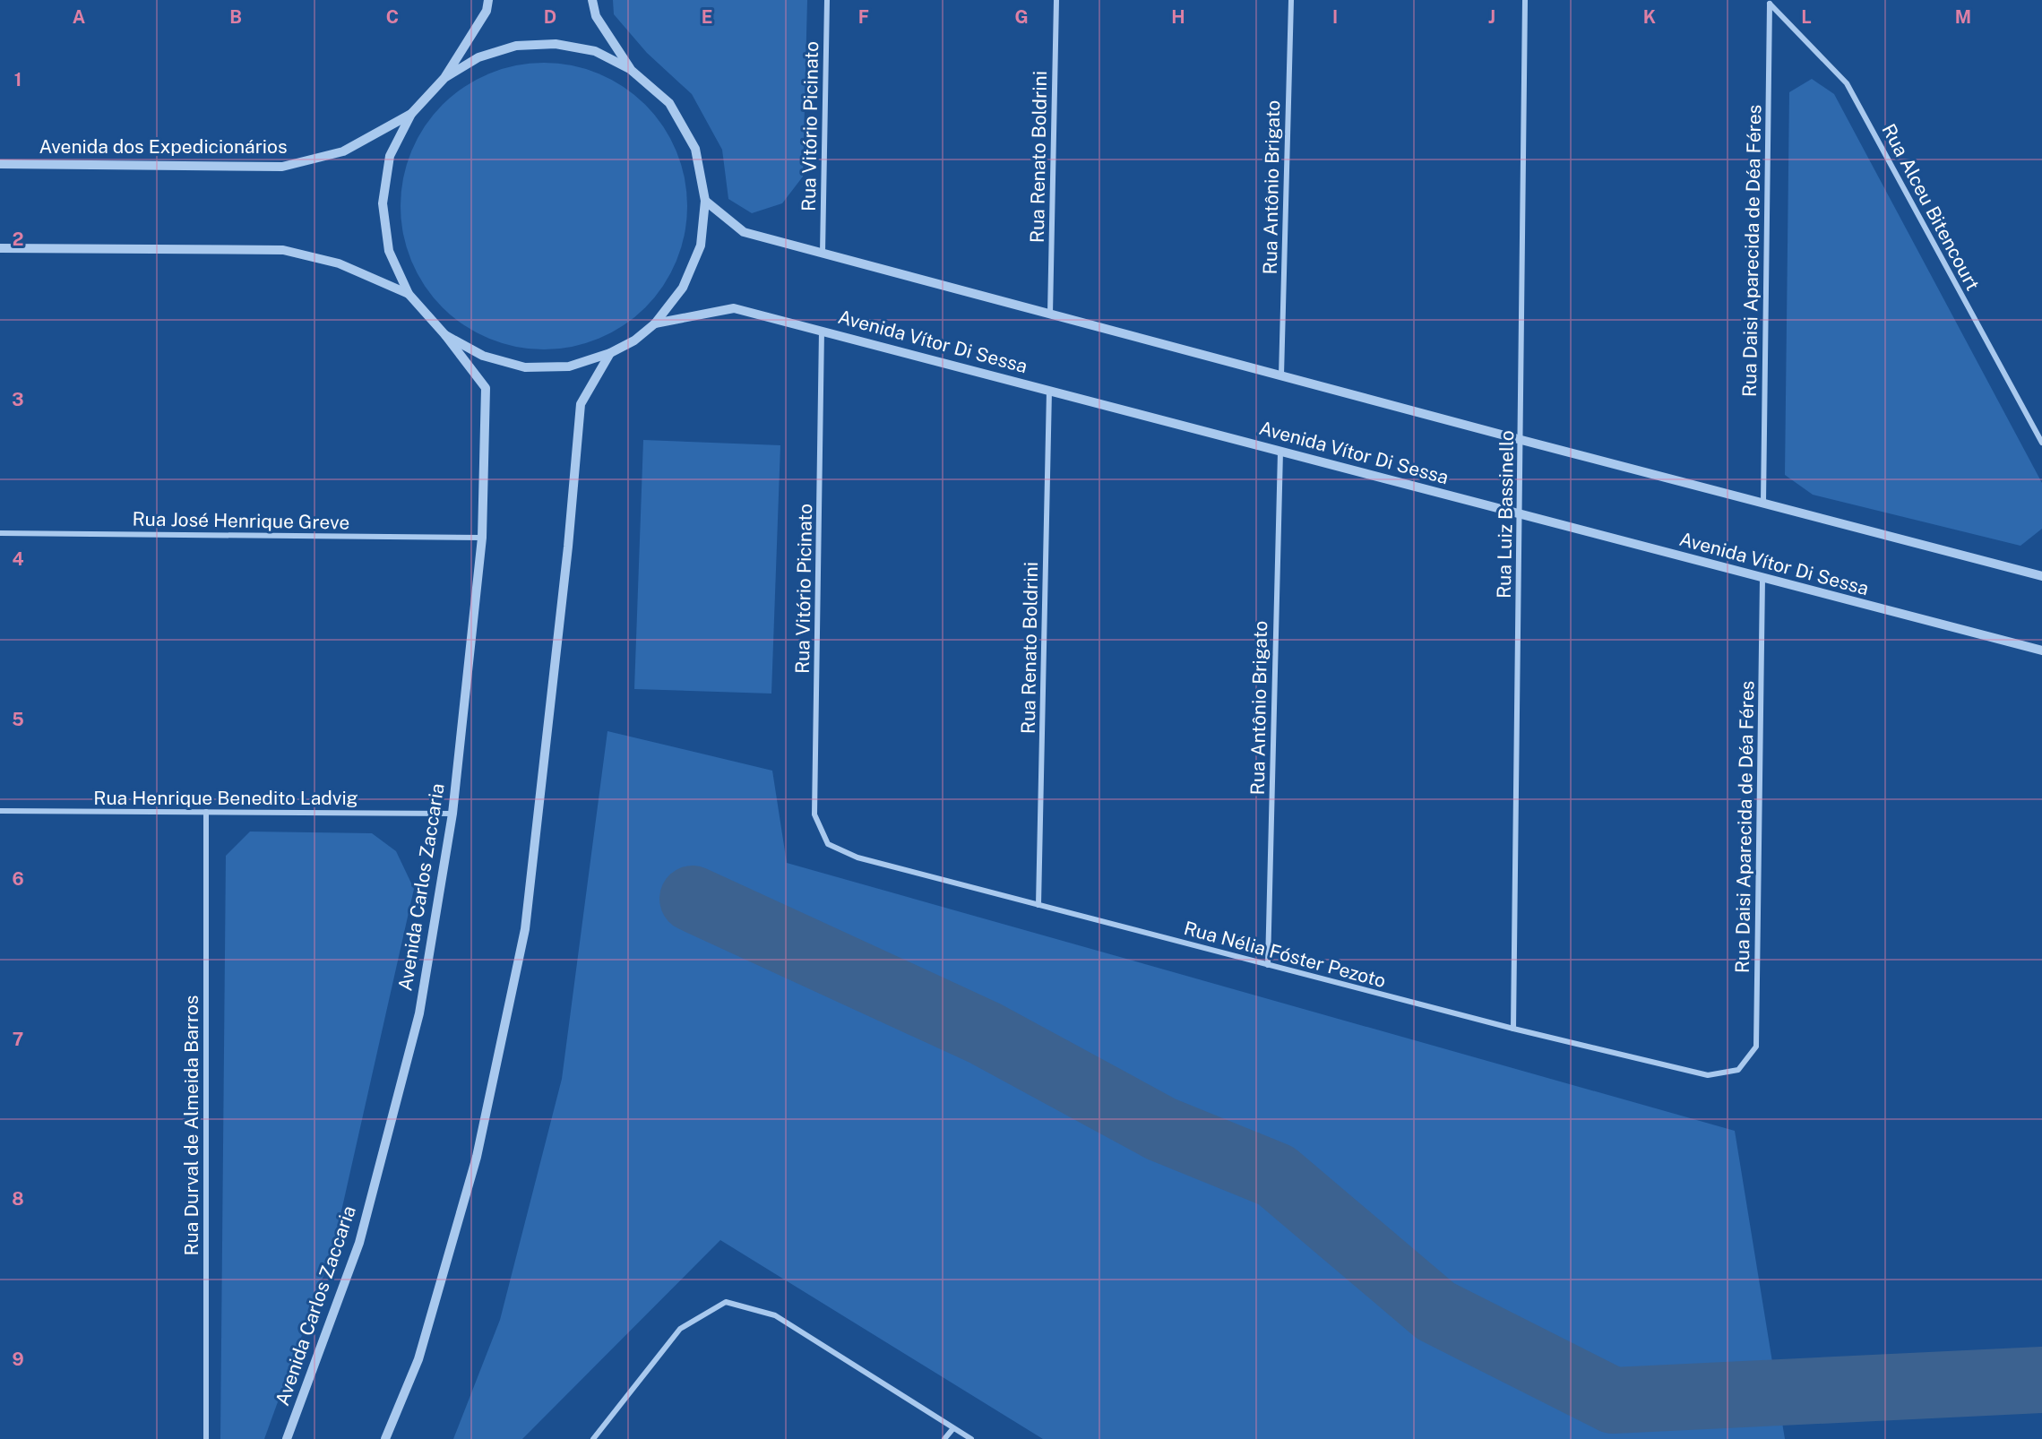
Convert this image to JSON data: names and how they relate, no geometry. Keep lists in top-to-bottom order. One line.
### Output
{"streets":{"street":["Rua Vitório Picinato","Avenida dos Expedicionários","Rua Renato Boldrini","Rua Antônio Brigato","Rua Alceu Bitencourt","Rua Daisi Aparecida de Déa Féres","Avenida Vítor Di Sessa","Rua Luiz Bassinello","Rua José Henrique Greve","Rua Henrique Benedito Ladvig","Avenida Carlos Zaccaria","Rua Nélia Fóster Pezoto","Rua Durval de Almeida Barros"]},"crossings":[["Rua Vitório Picinato","Avenida Vítor Di Sessa"],["Rua Vitório Picinato","Rua Nélia Fóster Pezoto"],["Rua Renato Boldrini","Avenida Vítor Di Sessa"],["Rua Renato Boldrini","Rua Nélia Fóster Pezoto"],["Rua Antônio Brigato","Avenida Vítor Di Sessa"],["Rua Antônio Brigato","Rua Nélia Fóster Pezoto"],["Rua Alceu Bitencourt","Rua Daisi Aparecida de Déa Féres"],["Rua Daisi Aparecida de Déa Féres","Avenida Vítor Di Sessa"],["Rua Daisi Aparecida de Déa Féres","Rua Nélia Fóster Pezoto"],["Avenida Vítor Di Sessa","Rua Luiz Bassinello"],["Rua Luiz Bassinello","Rua Nélia Fóster Pezoto"],["Rua José Henrique Greve","Avenida Carlos Zaccaria"],["Rua Henrique Benedito Ladvig","Avenida Carlos Zaccaria"],["Rua Henrique Benedito Ladvig","Rua Durval de Almeida Barros"]],"grid":{"columns":["A","B","C","D","E","F","G","H","I","J","K","L","M"],"rows":["1","2","3","4","5","6","7","8","9"]}}
